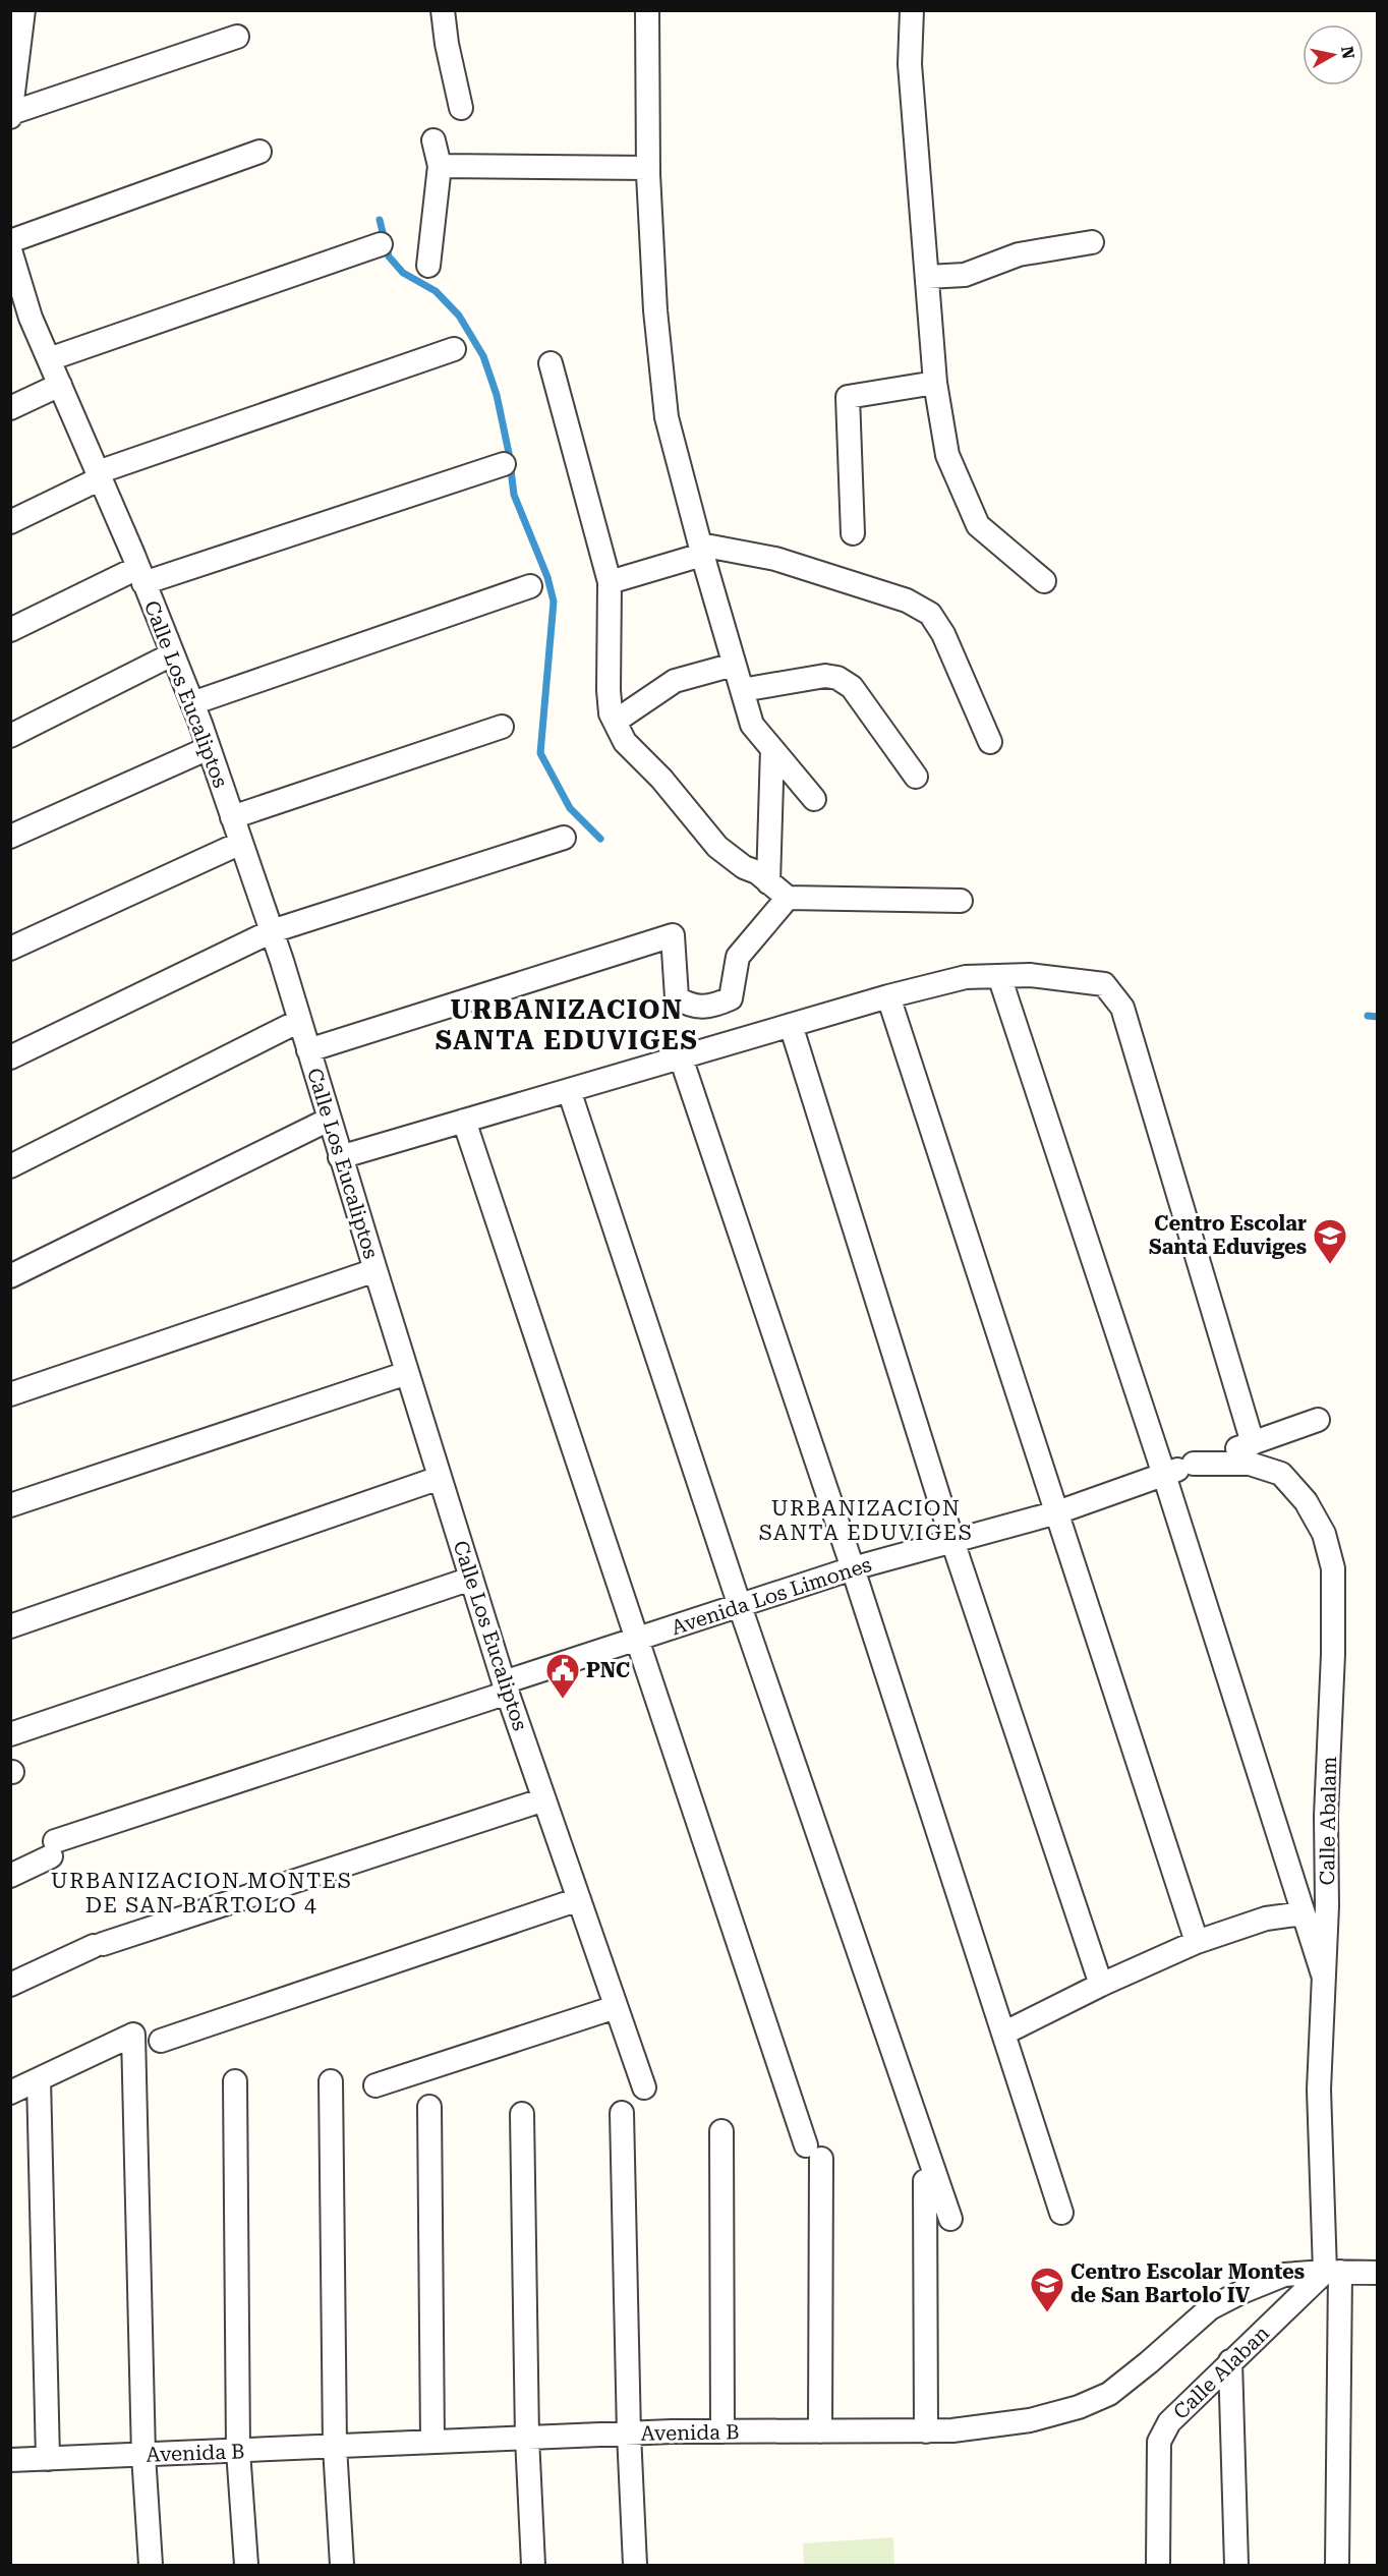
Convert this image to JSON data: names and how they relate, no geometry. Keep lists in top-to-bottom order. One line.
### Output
{"streets":{"street":["Calle Los Eucaliptos","Avenida Los Limones","Calle Abalam","Calle Alaban","Avenida B"]},"crossings":[["Calle Los Eucaliptos","Avenida Los Limones"],["Avenida Los Limones","Calle Abalam"],["Calle Abalam","Calle Alaban"],["Calle Abalam","Avenida B"],["Calle Alaban","Avenida B"]],"districts":["URBANIZACION SANTA EDUVIGES","URBANIZACION SANTA EDUVIGES","URBANIZACION MONTES DE SAN BARTOLO 4"],"places":{"school or university":["Centro Escolar Santa Eduviges","Centro Escolar Montes de San Bartolo IV"],"public building":["PNC"]},"north":"right"}
